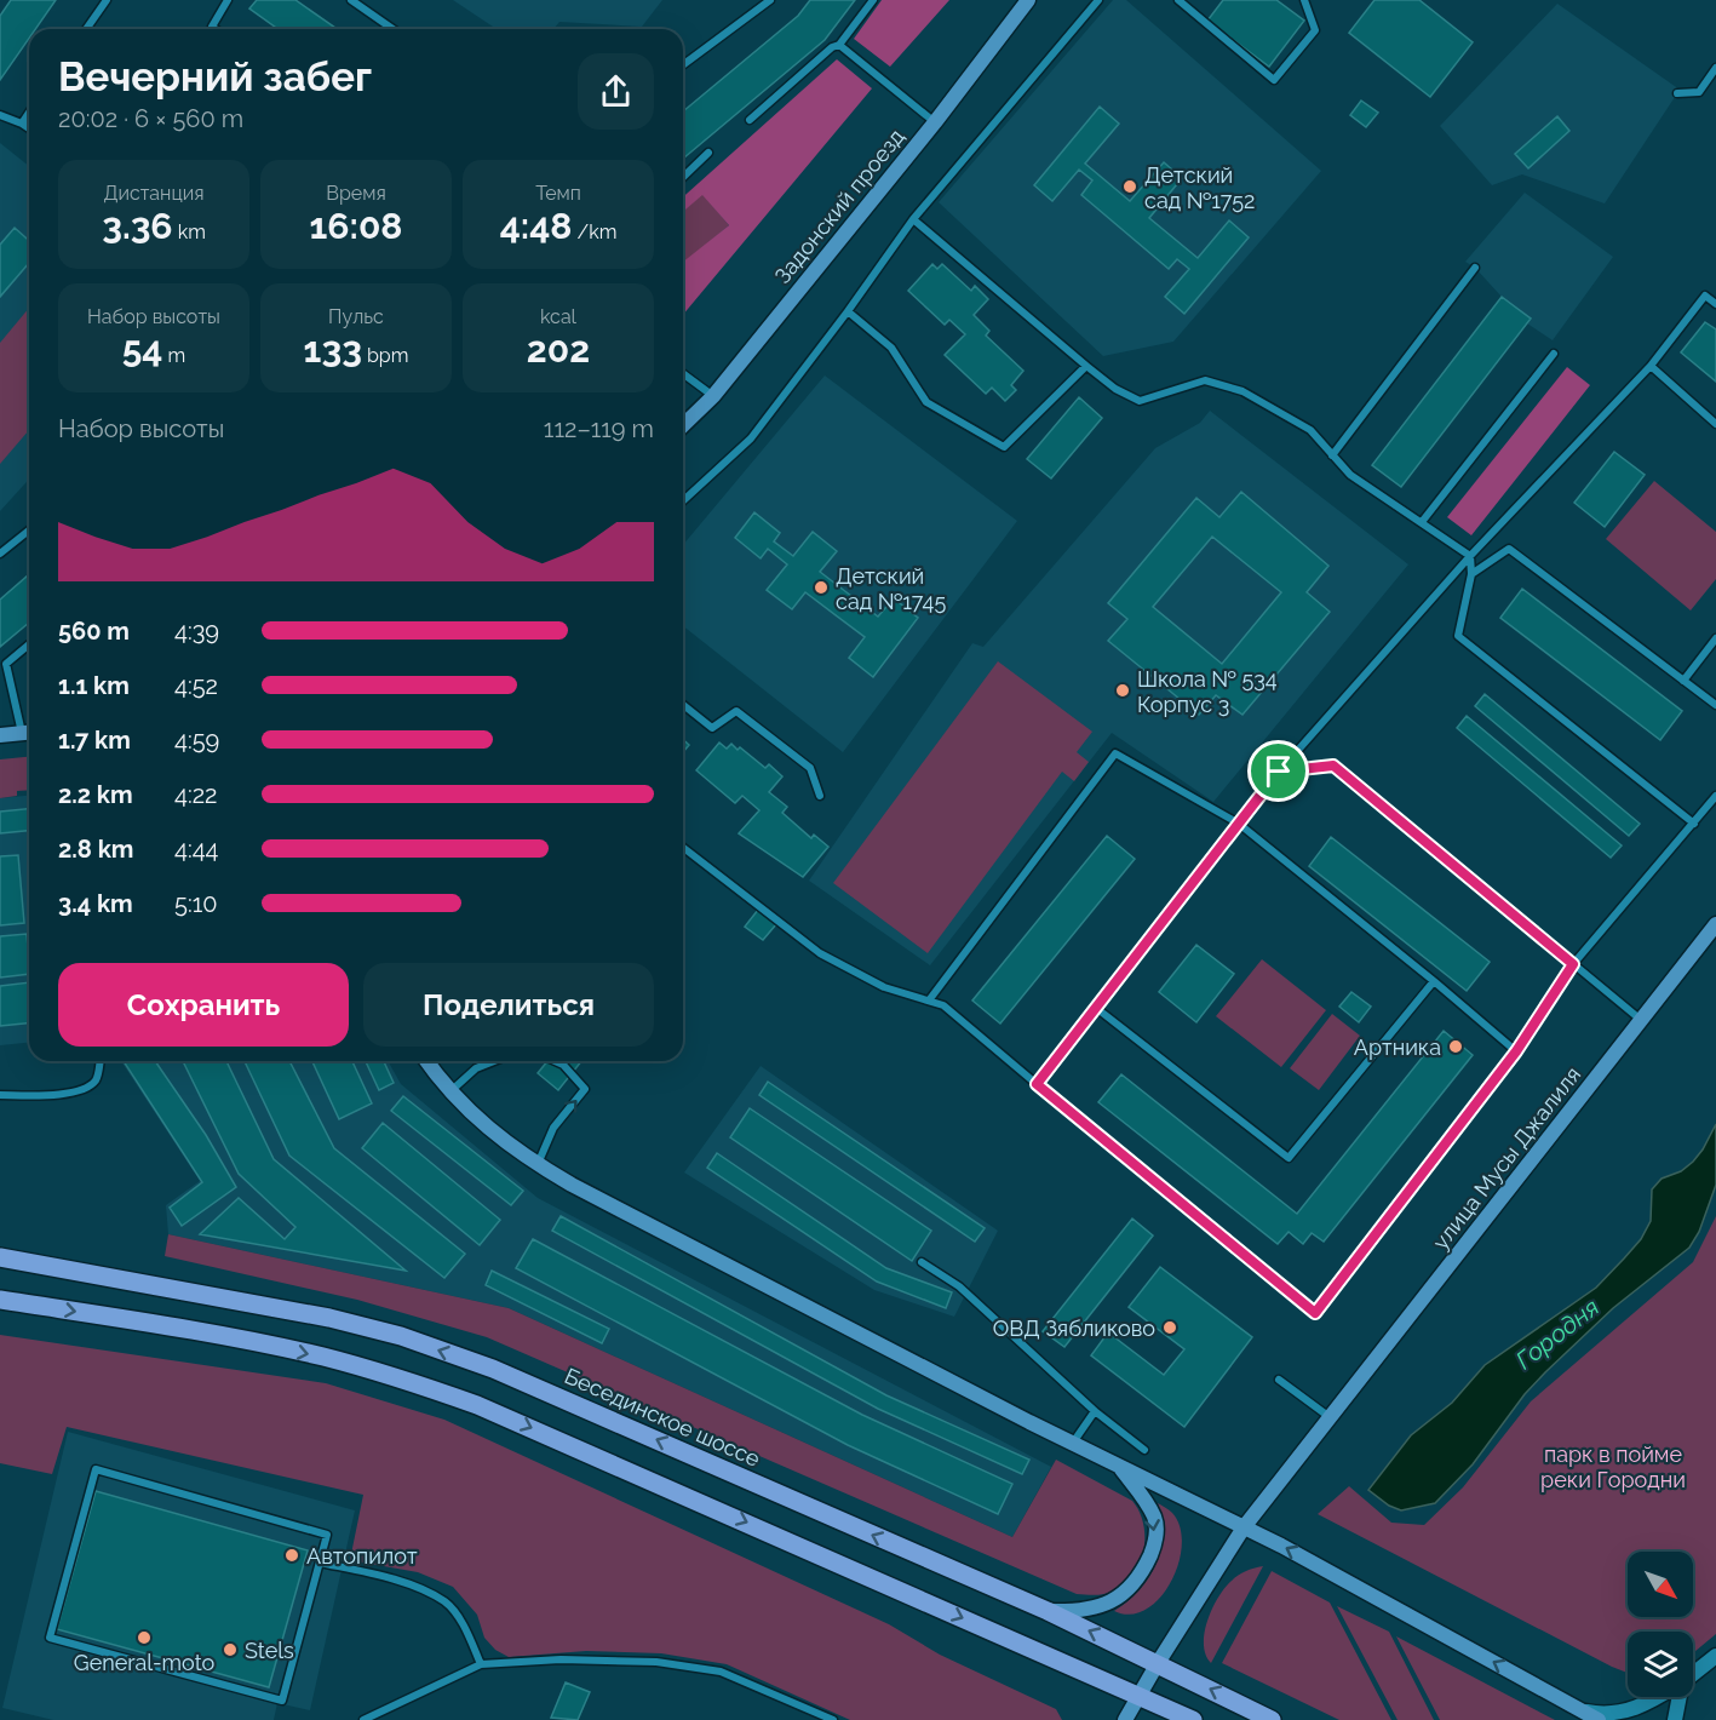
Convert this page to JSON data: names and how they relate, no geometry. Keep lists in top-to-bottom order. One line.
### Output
{"streets":{"main road":["Бесединское шоссе"],"street":["Задонский проезд","улица Мусы Джалиля"]},"crossings":[["улица Мусы Джалиля","Бесединское шоссе"]],"water":["Городня"],"parks":["парк в пойме реки Городни"],"places":["Детский сад №1752","Детский сад №1745","Школа № 534 Корпус 3","Артника","ОВД Зябликово","Автопилот","General-moto","Stels"],"north":"bottom right","page":{"heading":["Вечерний забег","20:02 · 6 × 560 m"],"stats":[["Дистанция","3.36 km"],["Время","16:08"],["Темп","4:48 /km"],["Набор высоты","54 m"],["Пульс","133 bpm"],["kcal","202"]],"chart":["Набор высоты","112–119 m"],"list":[{"name":"560 m","note":"4:39"},{"name":"1.1 km","note":"4:52"},{"name":"1.7 km","note":"4:59"},{"name":"2.2 km","note":"4:22"},{"name":"2.8 km","note":"4:44"},{"name":"3.4 km","note":"5:10"}],"buttons":["Сохранить","Поделиться"]}}
